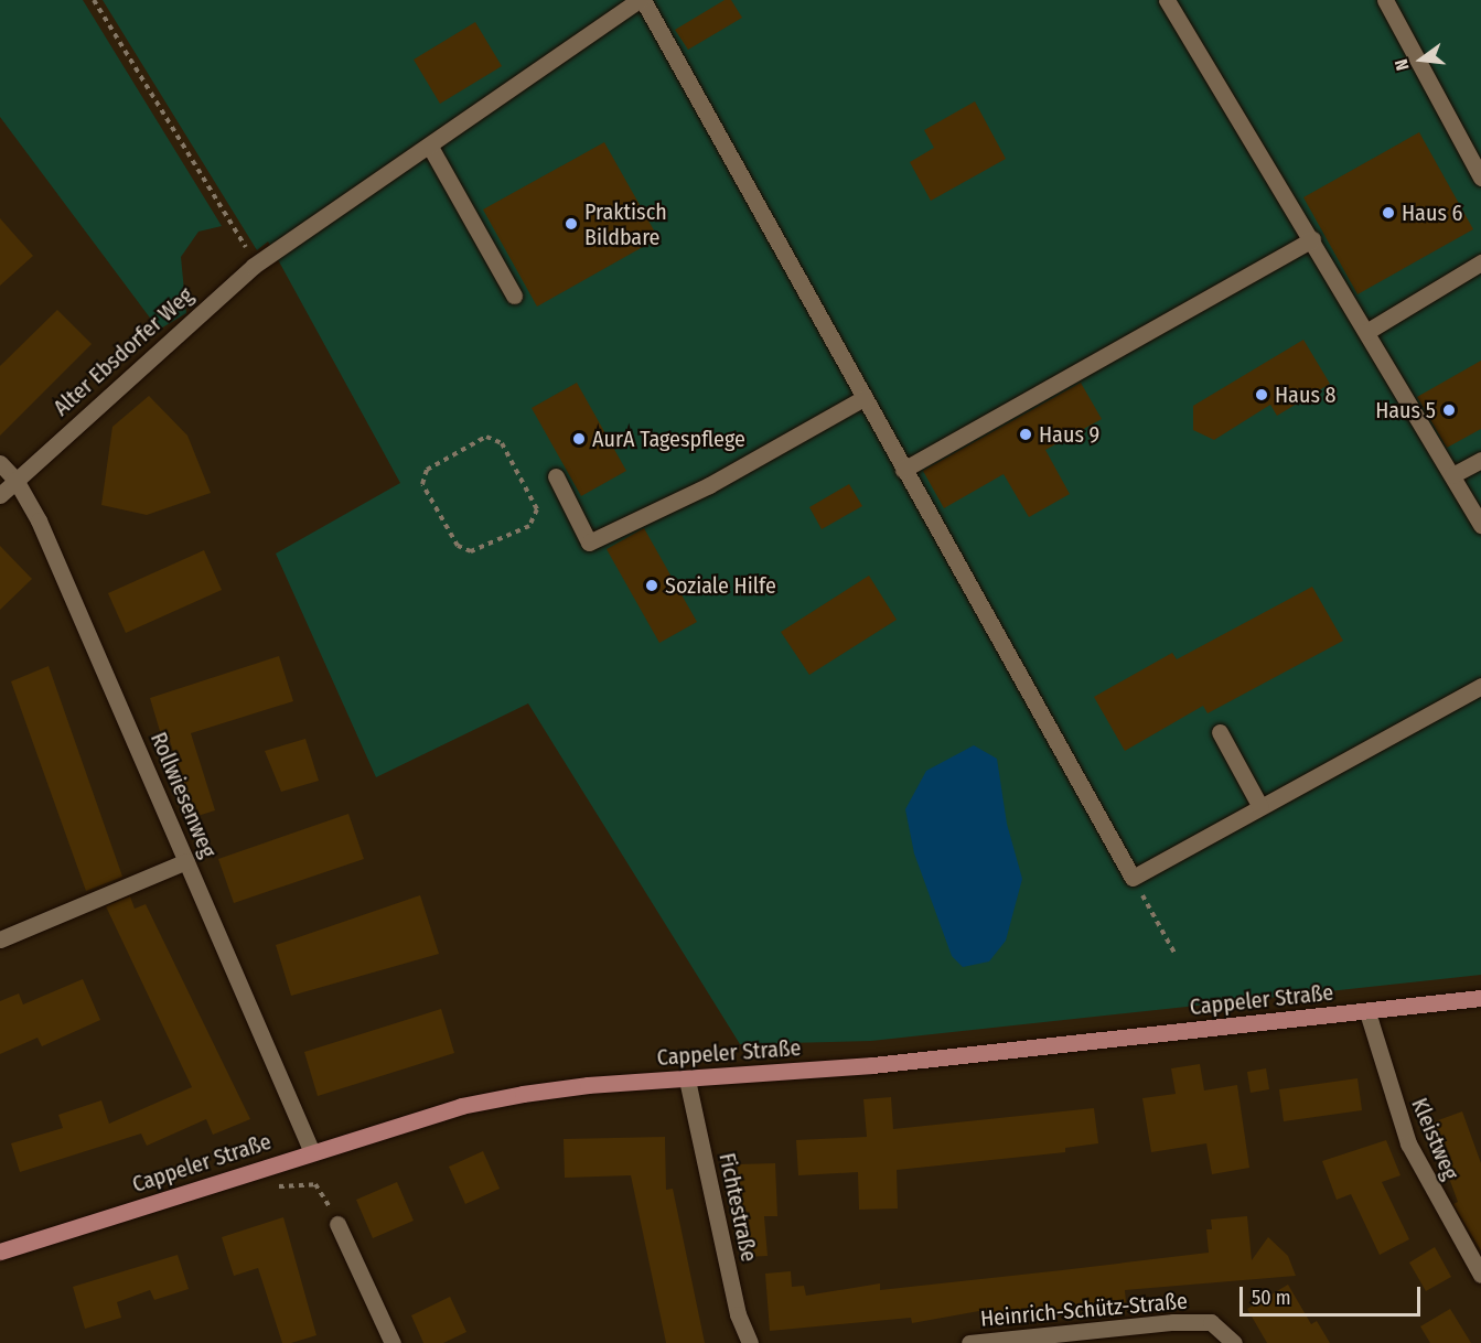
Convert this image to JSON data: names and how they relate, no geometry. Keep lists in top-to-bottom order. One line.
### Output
{"streets":{"main road":["Cappeler Straße"],"street":["Alter Ebsdorfer Weg","Rollwiesenweg","Kleistweg","Fichtestraße","Heinrich-Schütz-Straße"]},"crossings":[["Alter Ebsdorfer Weg","Rollwiesenweg"],["Rollwiesenweg","Cappeler Straße"],["Cappeler Straße","Kleistweg"],["Cappeler Straße","Fichtestraße"]],"places":["Haus 6","Praktisch Bildbare","Haus 8","Haus 5","Haus 9","AurA Tagespflege","Soziale Hilfe"],"scale_bar":"50 m","north":"left"}
